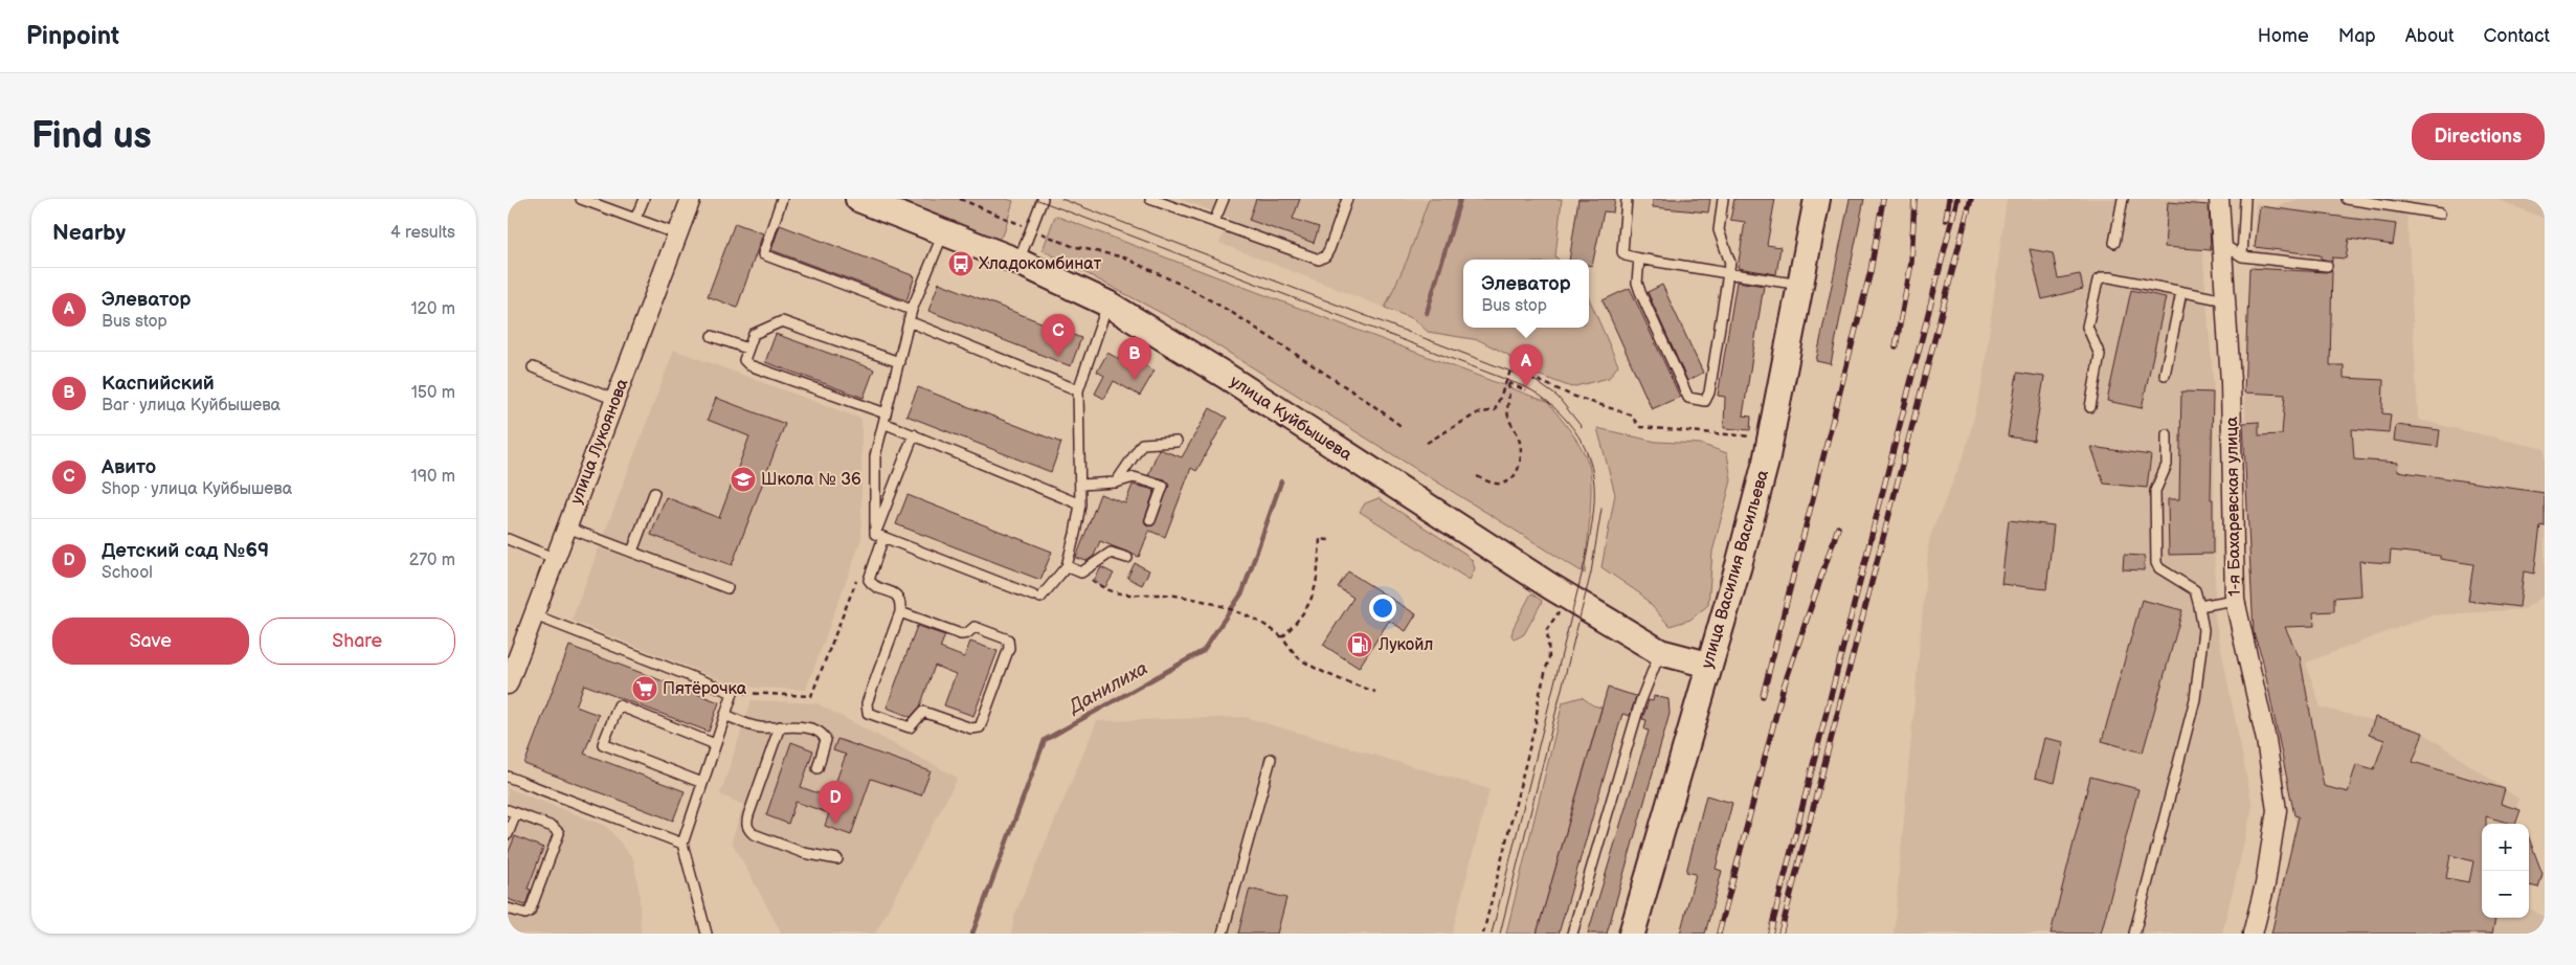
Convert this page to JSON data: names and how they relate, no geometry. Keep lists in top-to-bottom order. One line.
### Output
{"streets":{"main road":["улица Куйбышева","улица Василия Васильева"],"street":["улица Лукоянова","1-я Бахаревская улица"]},"crossings":[["улица Куйбышева","улица Василия Васильева"]],"water":["Данилиха"],"places":{"bus stop":["Хладокомбинат"],"school or university":["Школа № 36"],"fuel station":["Лукойл"],"supermarket":["Пятёрочка"]},"page":{"header":"Pinpoint","nav":["Home","Map","About","Contact"],"buttons":["Directions",["Save","Share"]],"title":"Find us","heading":["Nearby","4 results"],"popup":["Элеватор","Bus stop"],"list":[{"mark":"A","name":"Элеватор","note":"Bus stop","value":"120 m"},{"mark":"B","name":"Каспийский","note":"Bar · улица Куйбышева","value":"150 m"},{"mark":"C","name":"Авито","note":"Shop · улица Куйбышева","value":"190 m"},{"mark":"D","name":"Детский сад №69","note":"School","value":"270 m"}],"pins":["C","B","A","D"],"map_buttons":["+","−"]}}
